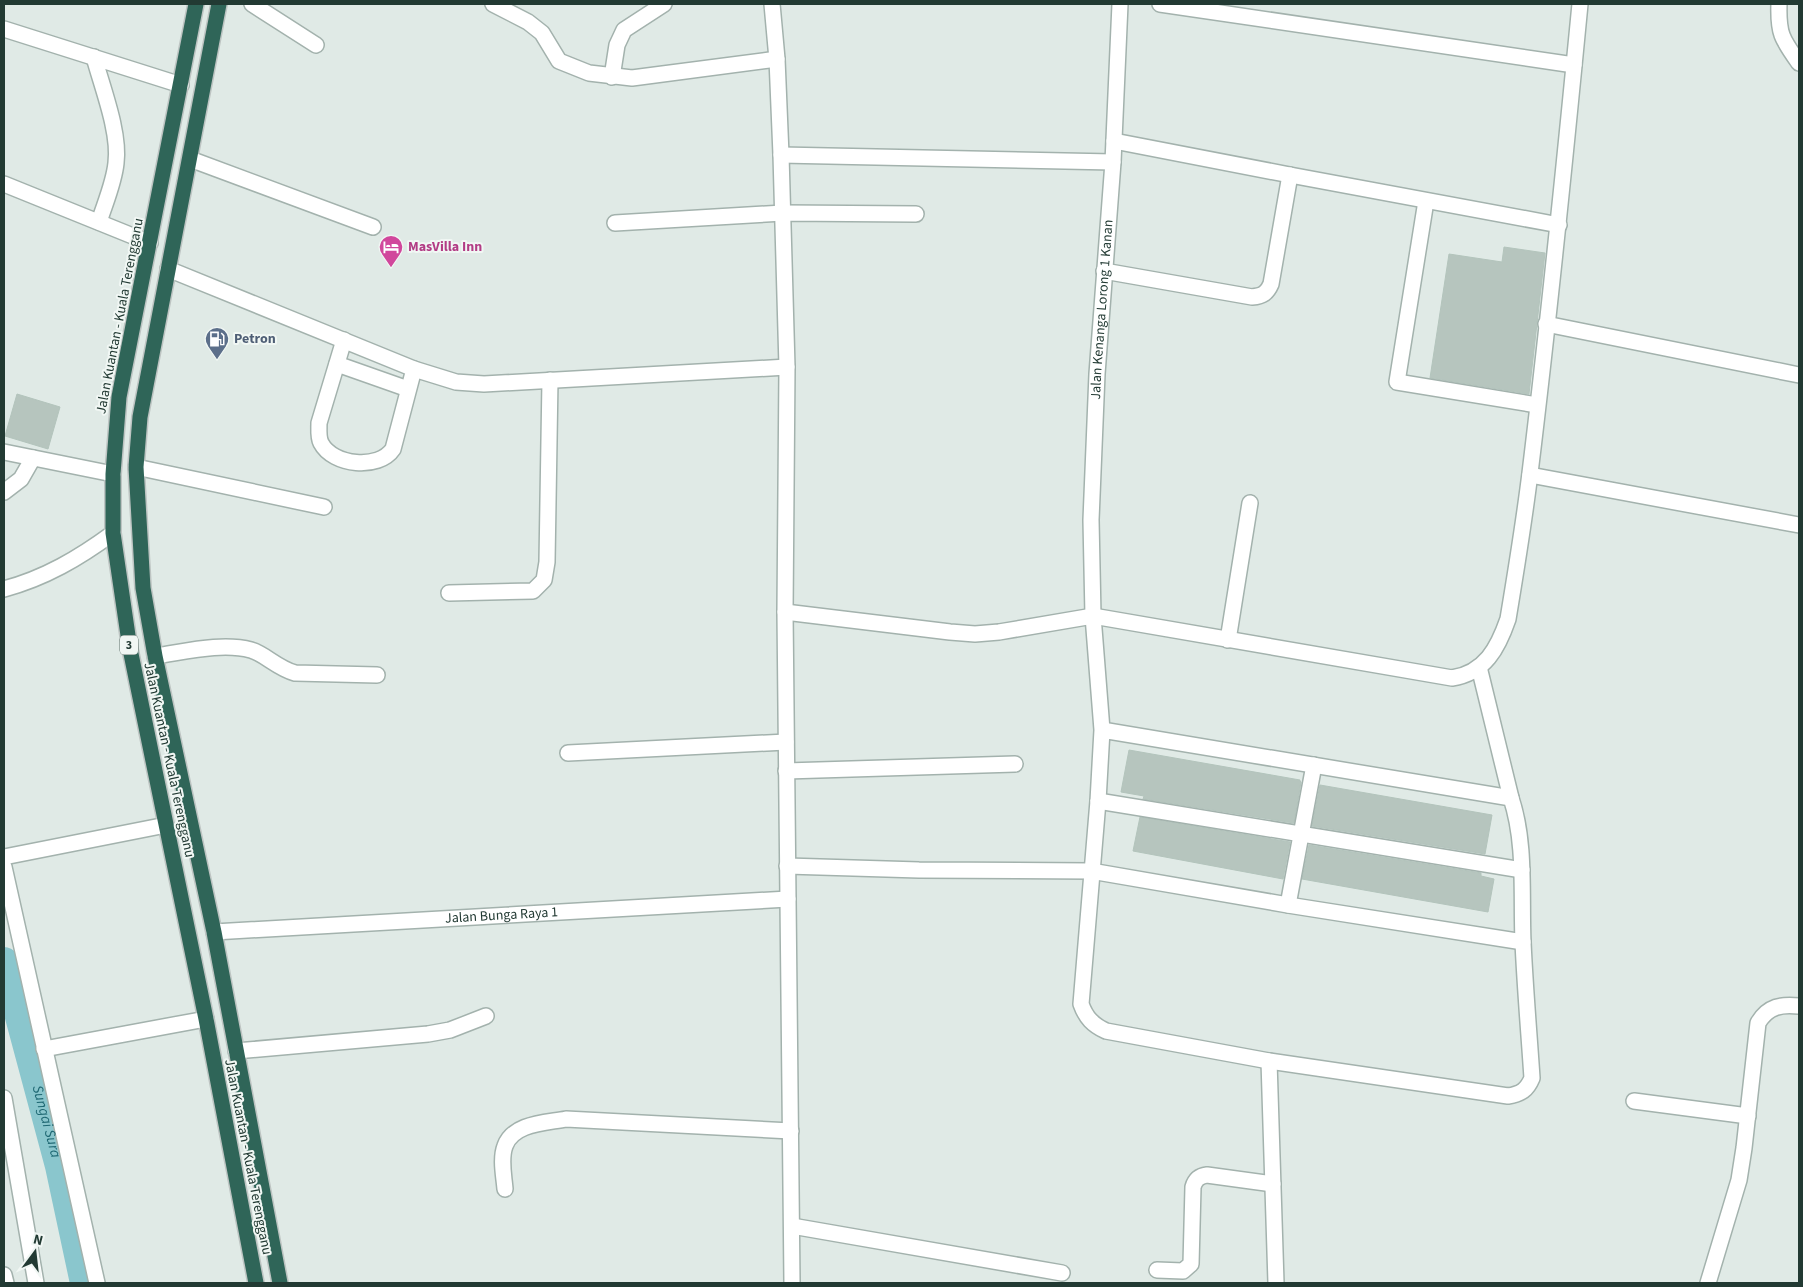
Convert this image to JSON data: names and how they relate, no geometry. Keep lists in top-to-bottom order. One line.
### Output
{"streets":{"highway":["Jalan Kuantan - Kuala Terengganu","3"],"street":["Jalan Kenanga Lorong 1 Kanan","Jalan Bunga Raya 1"]},"crossings":[["Jalan Kuantan - Kuala Terengganu","Jalan Bunga Raya 1"]],"water":["Sungai Sura"],"places":{"hotel":["MasVilla Inn"],"fuel station":["Petron"]},"north":"top"}
